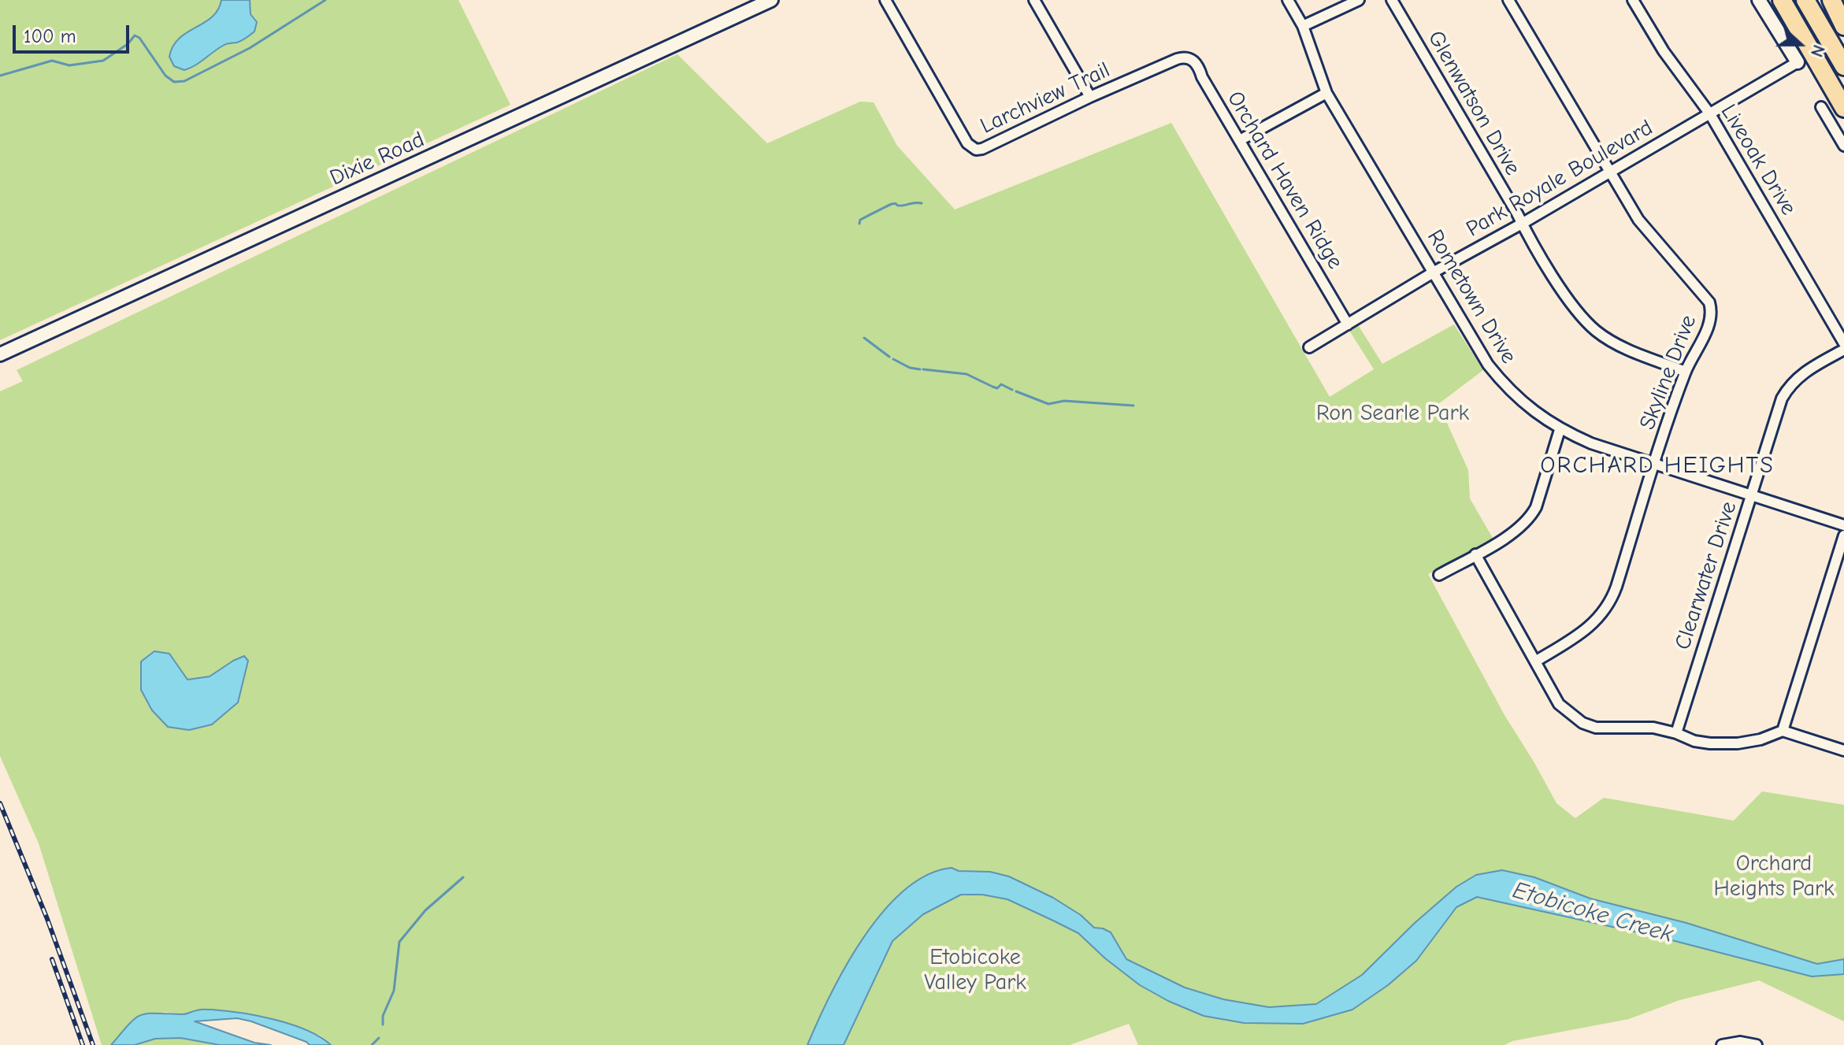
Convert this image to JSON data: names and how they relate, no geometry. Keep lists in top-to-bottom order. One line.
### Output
{"streets":{"main road":["Dixie Road"],"street":["Larchview Trail","Glenwatson Drive","Liveoak Drive","Park Royale Boulevard","Orchard Haven Ridge","Rometown Drive","Skyline Drive","Clearwater Drive"]},"crossings":[["Larchview Trail","Orchard Haven Ridge"],["Glenwatson Drive","Park Royale Boulevard"],["Glenwatson Drive","Skyline Drive"],["Liveoak Drive","Park Royale Boulevard"],["Park Royale Boulevard","Orchard Haven Ridge"],["Park Royale Boulevard","Rometown Drive"],["Park Royale Boulevard","Skyline Drive"],["Rometown Drive","Skyline Drive"],["Rometown Drive","Clearwater Drive"]],"districts":["ORCHARD HEIGHTS"],"water":["Etobicoke Creek"],"parks":["Ron Searle Park","Orchard Heights Park","Etobicoke Valley Park"],"scale_bar":"100 m","north":"right"}
